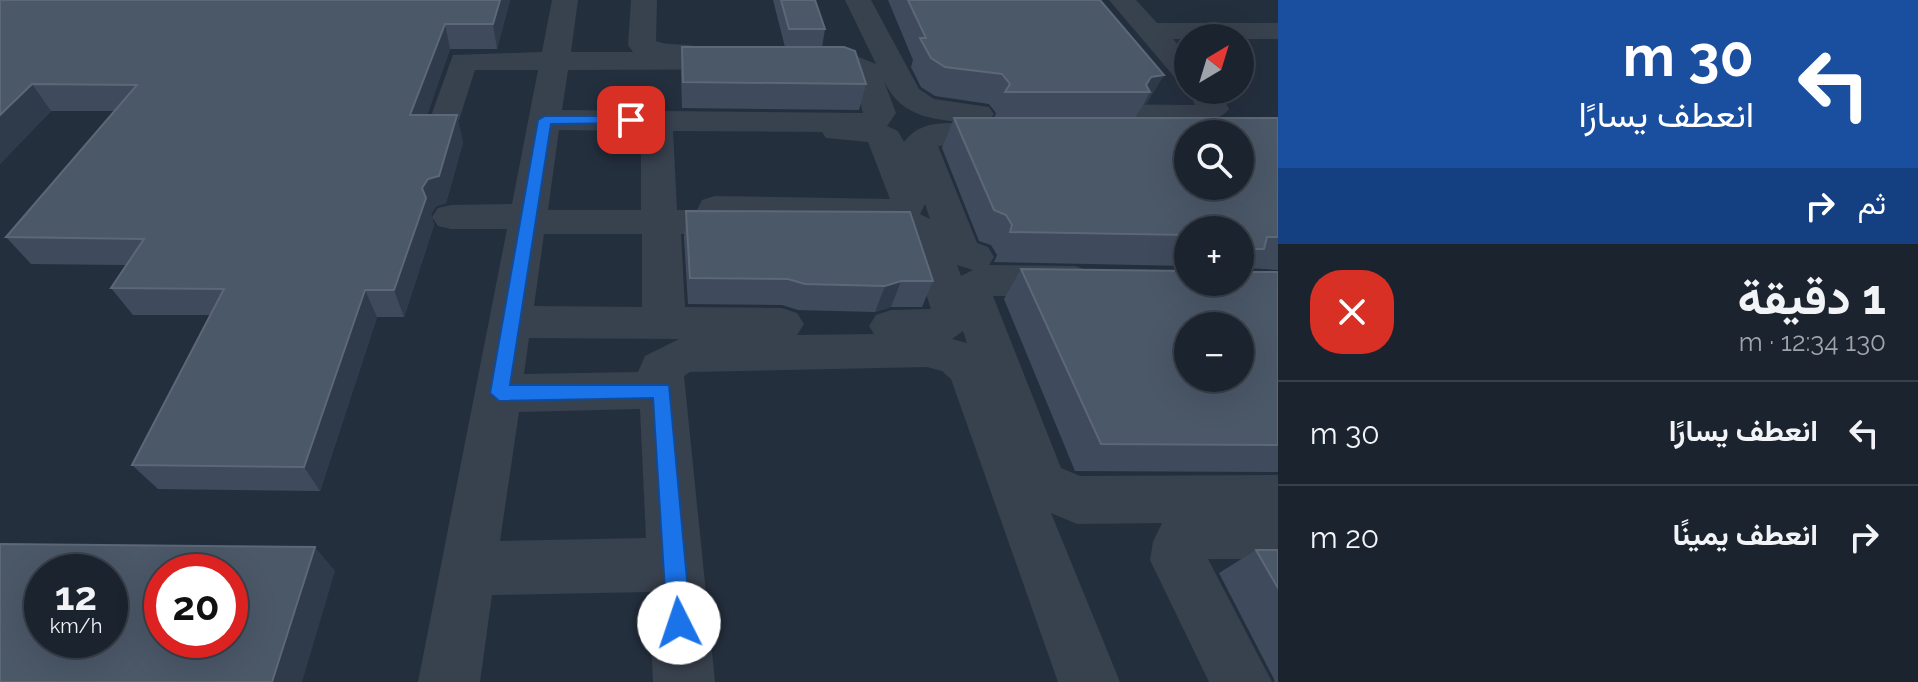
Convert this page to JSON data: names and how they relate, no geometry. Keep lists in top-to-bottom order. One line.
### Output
{"north":"top right","page":{"turn":["30 m","انعطف يسارًا"],"map_buttons":["+","−"],"then":"ثم","heading":["1 دقيقة","130 m · 12:34"],"list":[{"name":"انعطف يسارًا","value":"30 m"},{"name":"انعطف يمينًا","value":"20 m"}],"speed":"12 km/h","limit":"20"}}
